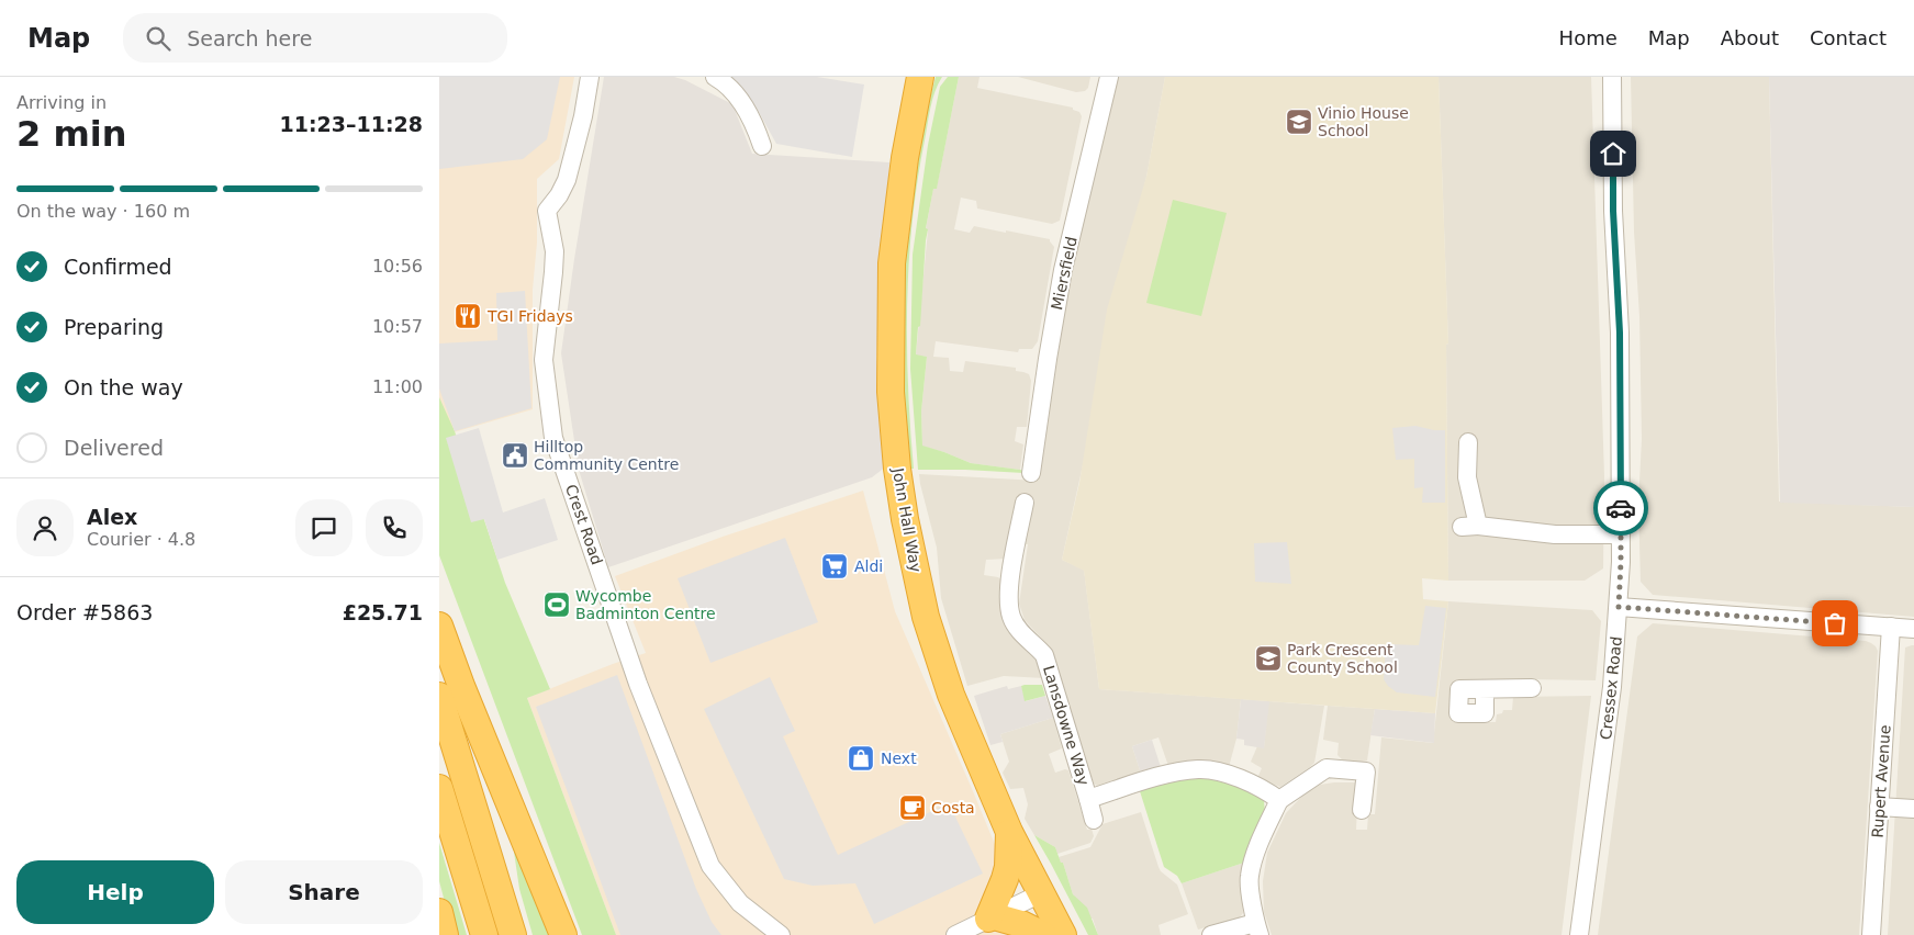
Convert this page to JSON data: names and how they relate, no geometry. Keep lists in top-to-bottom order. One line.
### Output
{"streets":{"highway":["John Hall Way"],"street":["Miersfield","Crest Road","Cressex Road","Lansdowne Way","Rupert Avenue"]},"places":{"school or university":["Vinio House School","Park Crescent County School"],"restaurant":["TGI Fridays"],"public building":["Hilltop Community Centre"],"supermarket":["Aldi"],"sports":["Wycombe Badminton Centre"],"shop":["Next"],"cafe":["Costa"]},"page":{"header":"Map","search":"Search here","nav":["Home","Map","About","Contact"],"heading":["2 min","Arriving in","11:23–11:28"],"panel":["Alex","Courier · 4.8","Order #5863","£25.71"],"bar":"On the way · 160 m","list":[["Confirmed","10:56"],["Preparing","10:57"],["On the way","11:00"],"Delivered"],"buttons":["Help","Share"]}}
